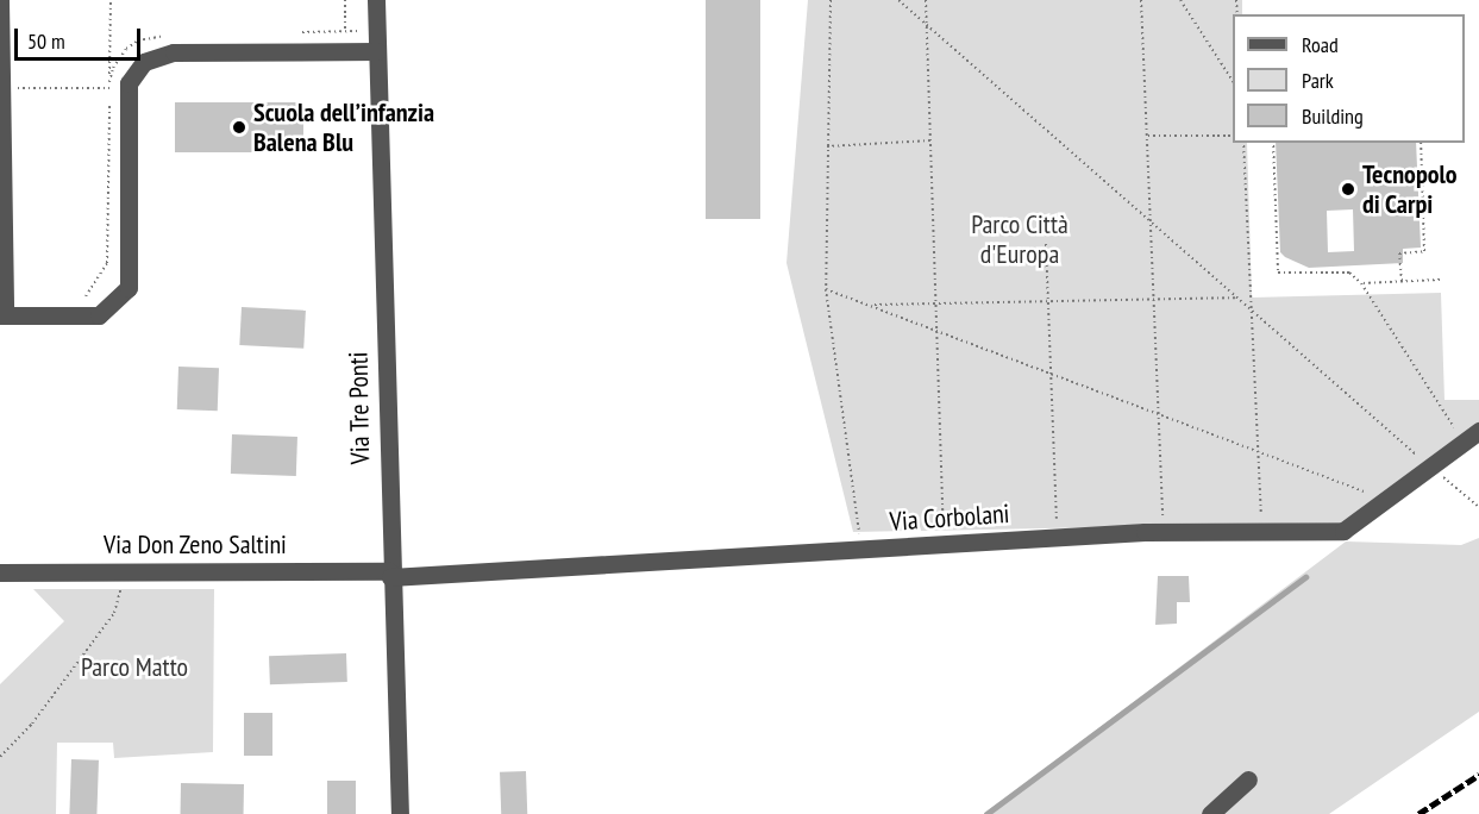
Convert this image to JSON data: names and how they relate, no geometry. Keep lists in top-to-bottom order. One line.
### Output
{"streets":{"street":["Via Tre Ponti","Via Corbolani","Via Don Zeno Saltini"]},"crossings":[["Via Tre Ponti","Via Corbolani"],["Via Tre Ponti","Via Don Zeno Saltini"],["Via Corbolani","Via Don Zeno Saltini"]],"parks":["Parco Città d'Europa","Parco Matto"],"places":["Scuola dell’infanzia Balena Blu","Tecnopolo di Carpi"],"legend":["Road","Park","Building"],"scale_bar":"50 m"}
